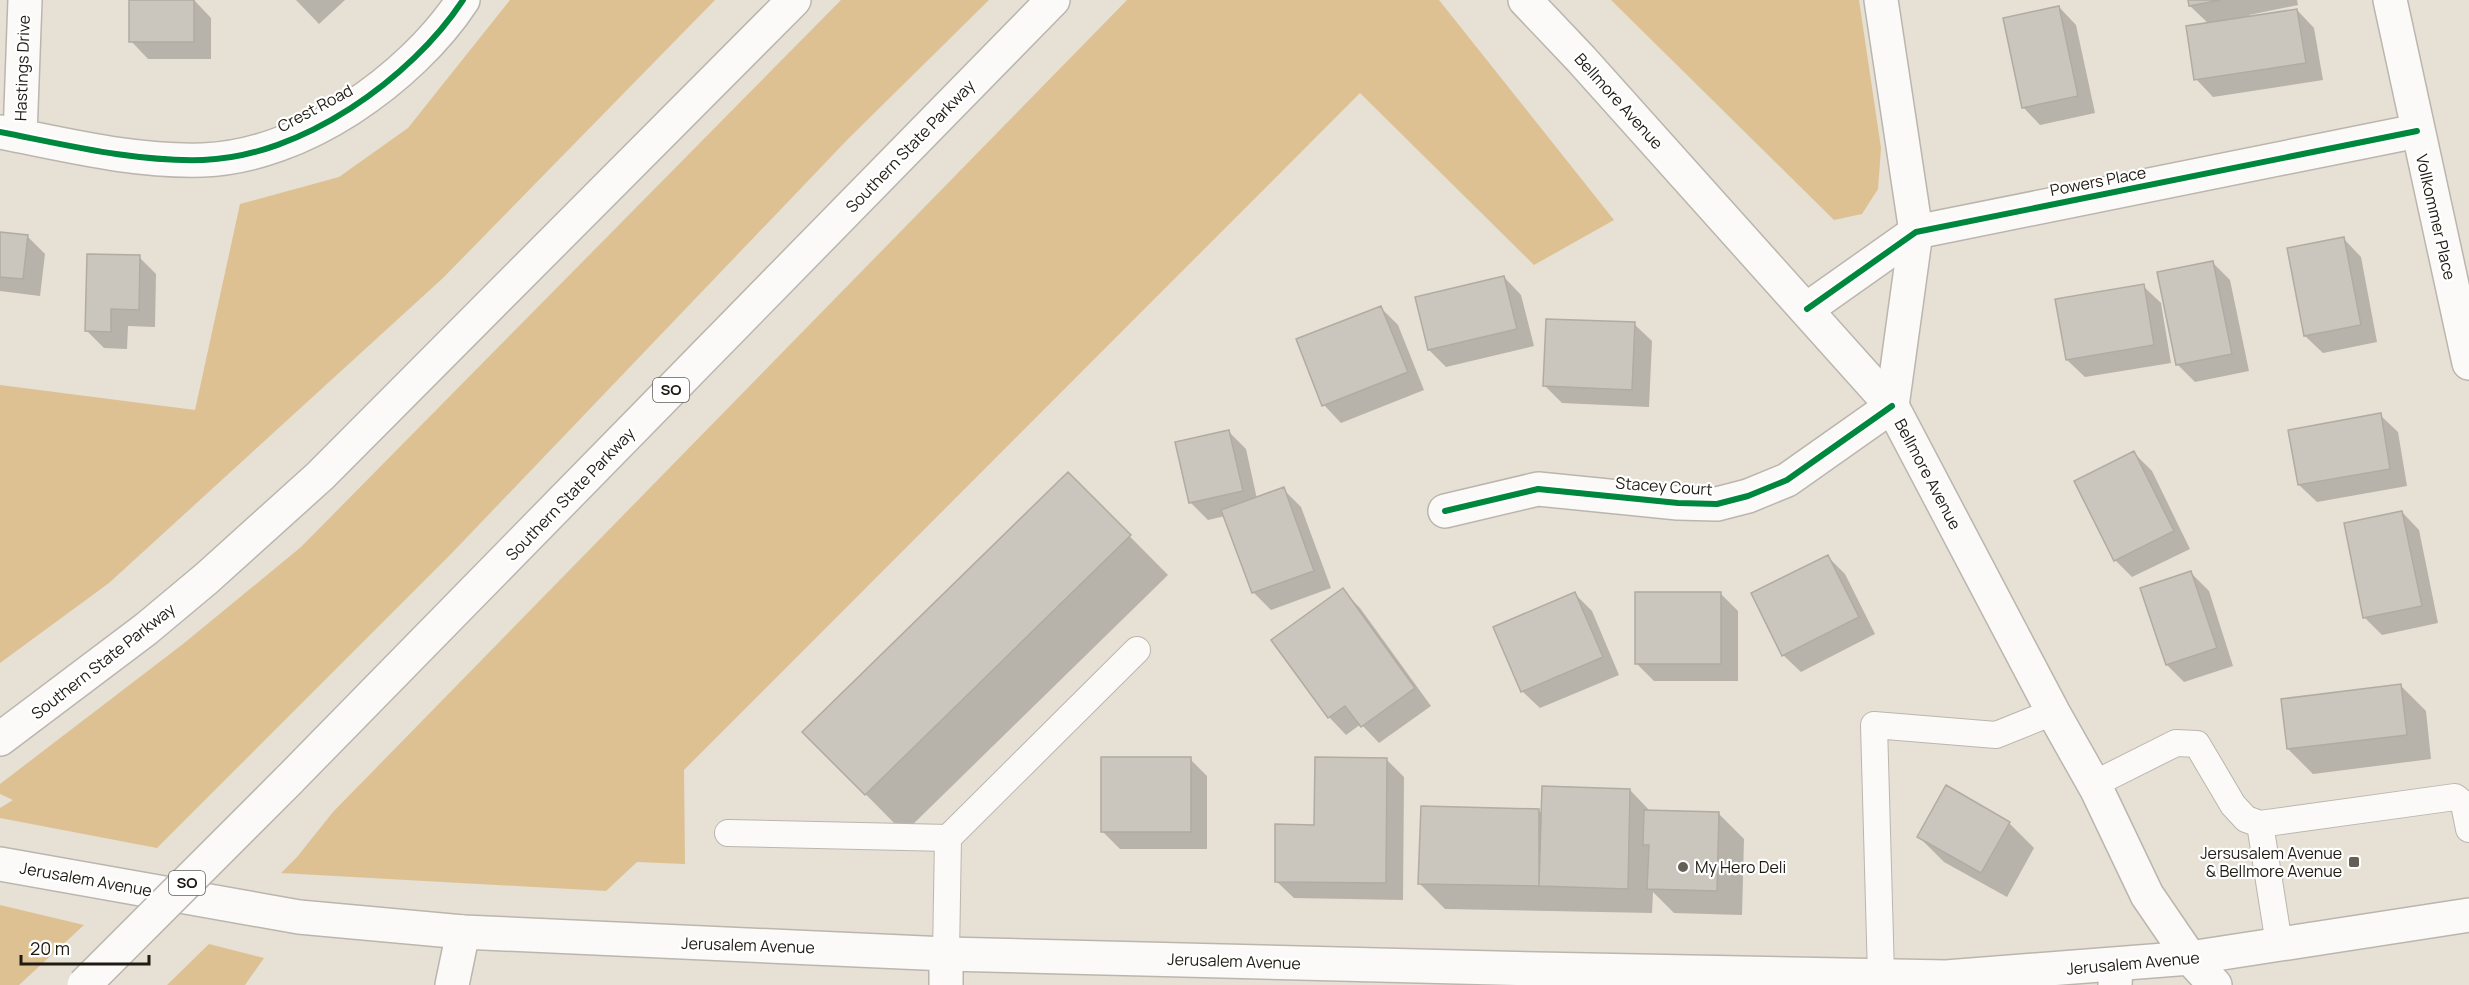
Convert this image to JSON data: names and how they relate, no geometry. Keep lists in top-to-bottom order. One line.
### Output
{"streets":{"main road":["Hastings Drive","Bellmore Avenue","Crest Road","Southern State Parkway","Powers Place","Vollkommer Place","SO","Stacey Court","Jerusalem Avenue"]},"crossings":[["Hastings Drive","Crest Road"],["Bellmore Avenue","Powers Place"],["Bellmore Avenue","Stacey Court"],["Bellmore Avenue","Jerusalem Avenue"],["Powers Place","Vollkommer Place"]],"places":{"transit":["Jersusalem Avenue & Bellmore Avenue"],"other":["My Hero Deli"]},"scale_bar":"20 m"}
